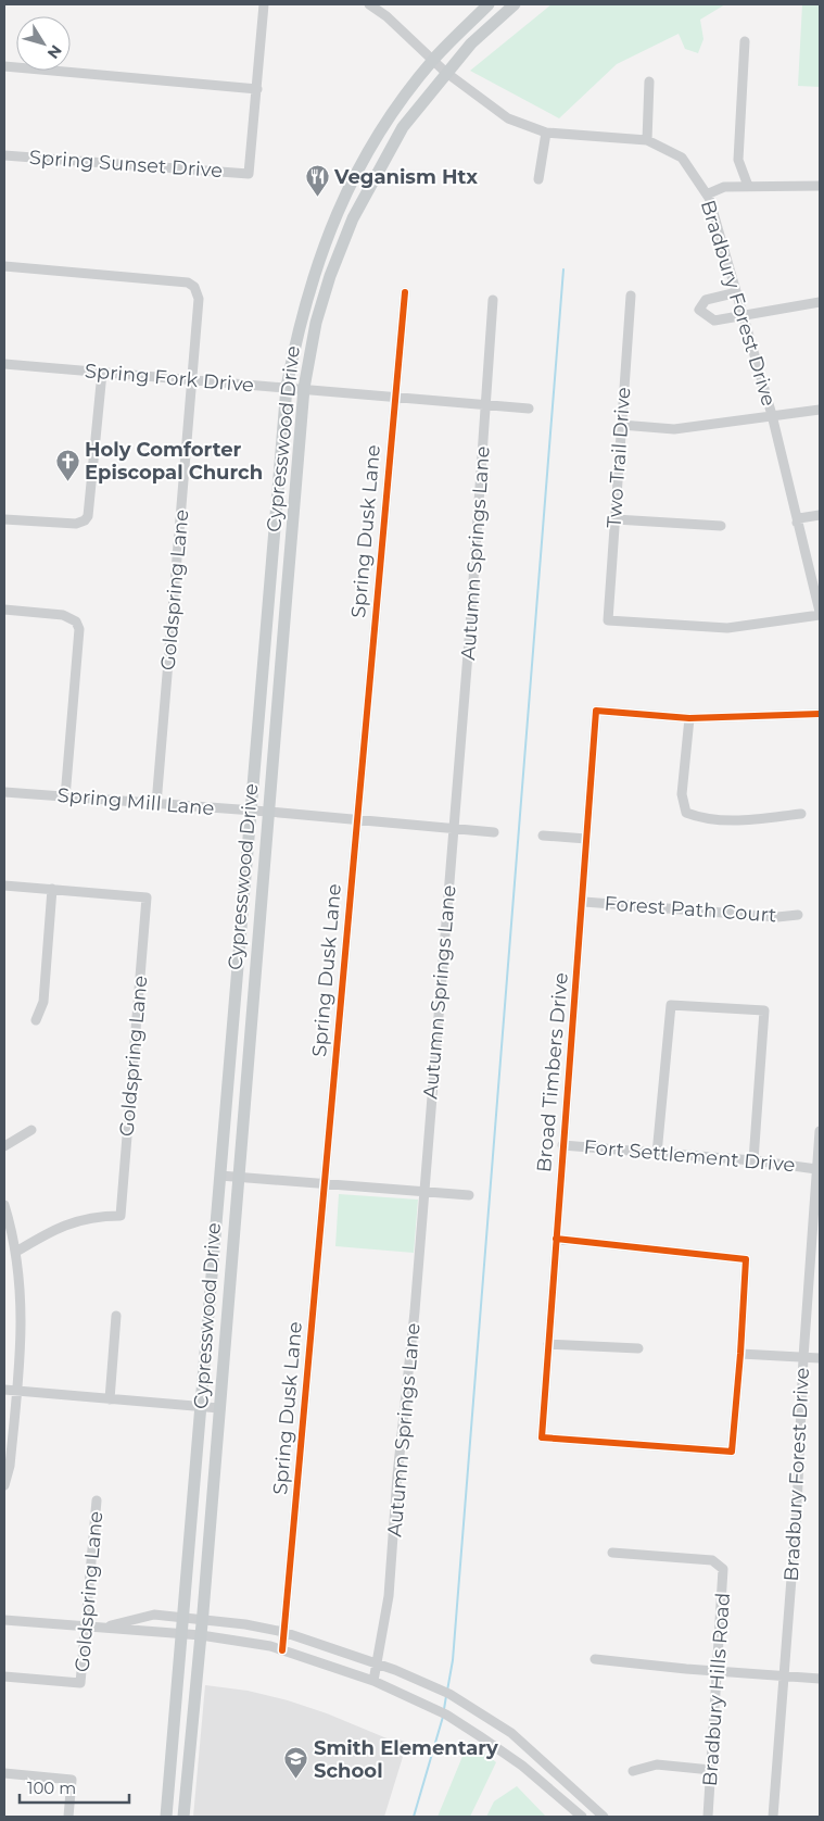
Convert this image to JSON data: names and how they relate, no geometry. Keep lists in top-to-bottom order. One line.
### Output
{"streets":{"main road":["Cypresswood Drive"],"street":["Spring Sunset Drive","Bradbury Forest Drive","Spring Fork Drive","Two Trail Drive","Spring Dusk Lane","Autumn Springs Lane","Goldspring Lane","Spring Mill Lane","Forest Path Court","Broad Timbers Drive","Fort Settlement Drive","Bradbury Hills Road"]},"crossings":[["Bradbury Forest Drive","Cypresswood Drive"],["Bradbury Forest Drive","Two Trail Drive"],["Bradbury Forest Drive","Fort Settlement Drive"],["Spring Fork Drive","Cypresswood Drive"],["Spring Fork Drive","Spring Dusk Lane"],["Spring Fork Drive","Autumn Springs Lane"],["Spring Fork Drive","Goldspring Lane"],["Cypresswood Drive","Spring Mill Lane"],["Spring Dusk Lane","Spring Mill Lane"],["Autumn Springs Lane","Spring Mill Lane"],["Goldspring Lane","Spring Mill Lane"],["Forest Path Court","Broad Timbers Drive"],["Broad Timbers Drive","Fort Settlement Drive"]],"places":{"restaurant":["Veganism Htx"],"church":["Holy Comforter Episcopal Church"],"school or university":["Smith Elementary School"]},"scale_bar":"100 m","north":"bottom right"}
